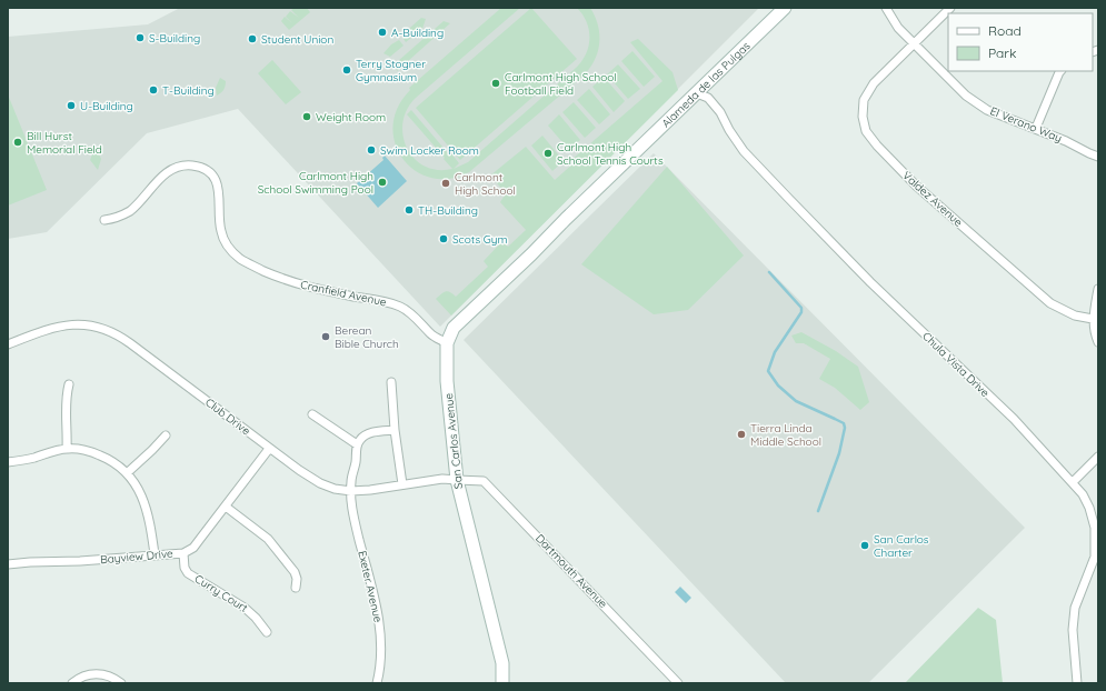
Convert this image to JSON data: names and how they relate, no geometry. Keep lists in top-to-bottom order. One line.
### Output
{"streets":{"main road":["Alameda de las Pulgas","San Carlos Avenue"],"street":["El Verano Way","Valdez Avenue","Cranfield Avenue","Chula Vista Drive","Club Drive","Bayview Drive","Dartmouth Avenue","Exeter Avenue","Curry Court"]},"crossings":[["Alameda de las Pulgas","Chula Vista Drive"],["Alameda de las Pulgas","San Carlos Avenue"],["El Verano Way","Valdez Avenue"],["Cranfield Avenue","San Carlos Avenue"],["Club Drive","San Carlos Avenue"],["Club Drive","Bayview Drive"],["Club Drive","Dartmouth Avenue"],["Club Drive","Exeter Avenue"],["San Carlos Avenue","Dartmouth Avenue"],["Bayview Drive","Curry Court"]],"places":["A-Building","S-Building","Student Union","Terry Stogner Gymnasium","Carlmont High School Football Field","T-Building","U-Building","Weight Room","Bill Hurst Memorial Field","Swim Locker Room","Carlmont High School Tennis Courts","Carlmont High School Swimming Pool","Carlmont High School","TH-Building","Scots Gym","Berean Bible Church","Tierra Linda Middle School","San Carlos Charter"],"legend":["Road","Park"]}
